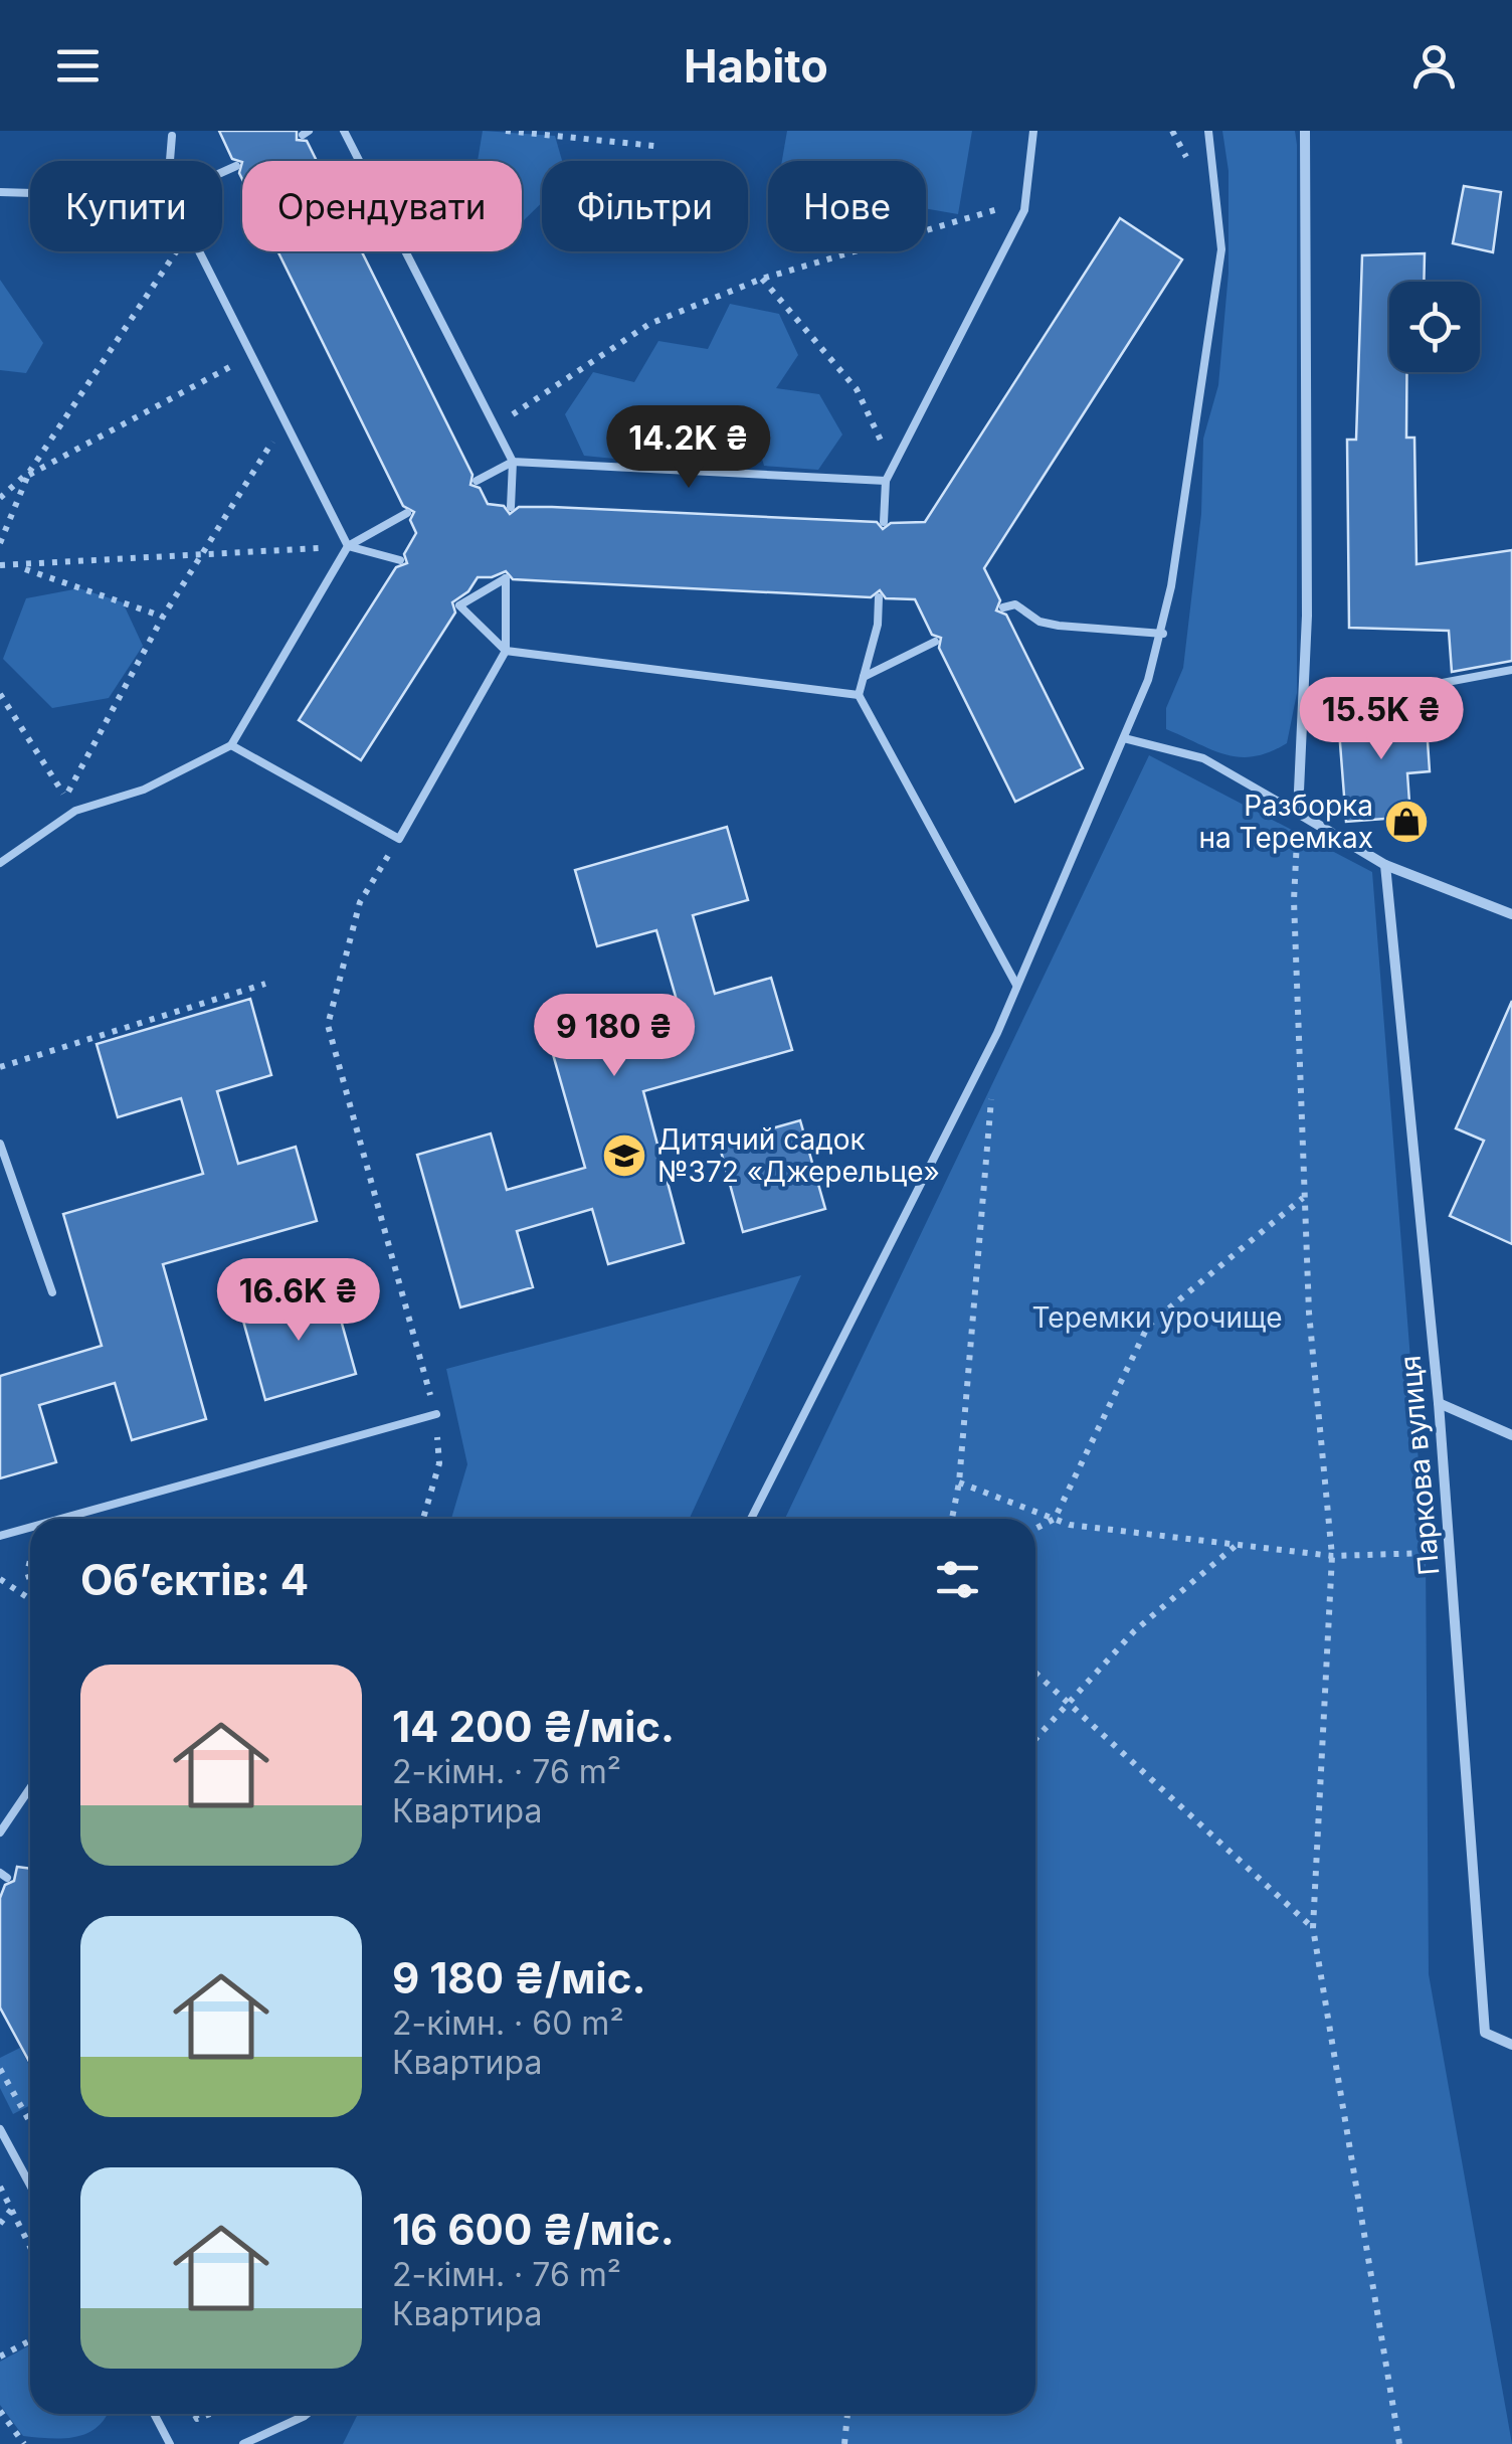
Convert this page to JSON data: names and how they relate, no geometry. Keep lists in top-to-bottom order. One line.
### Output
{"streets":{"street":["Паркова вулиця"]},"parks":["Теремки урочище"],"places":{"shop":["Разборка на Теремках"],"school or university":["Дитячий садок №372 «Джерельце»"]},"page":{"header":"Habito","chip":["Купити","Орендувати","Фільтри","Нове"],"price":["14.2K ₴","15.5K ₴","9 180 ₴","16.6K ₴"],"heading":"Об’єктів: 4","list":[{"name":"14 200 ₴/міс.","note":"2-кімн. · 76 m² · Квартира"},{"name":"9 180 ₴/міс.","note":"2-кімн. · 60 m² · Квартира"},{"name":"16 600 ₴/міс.","note":"2-кімн. · 76 m² · Квартира"}]}}
